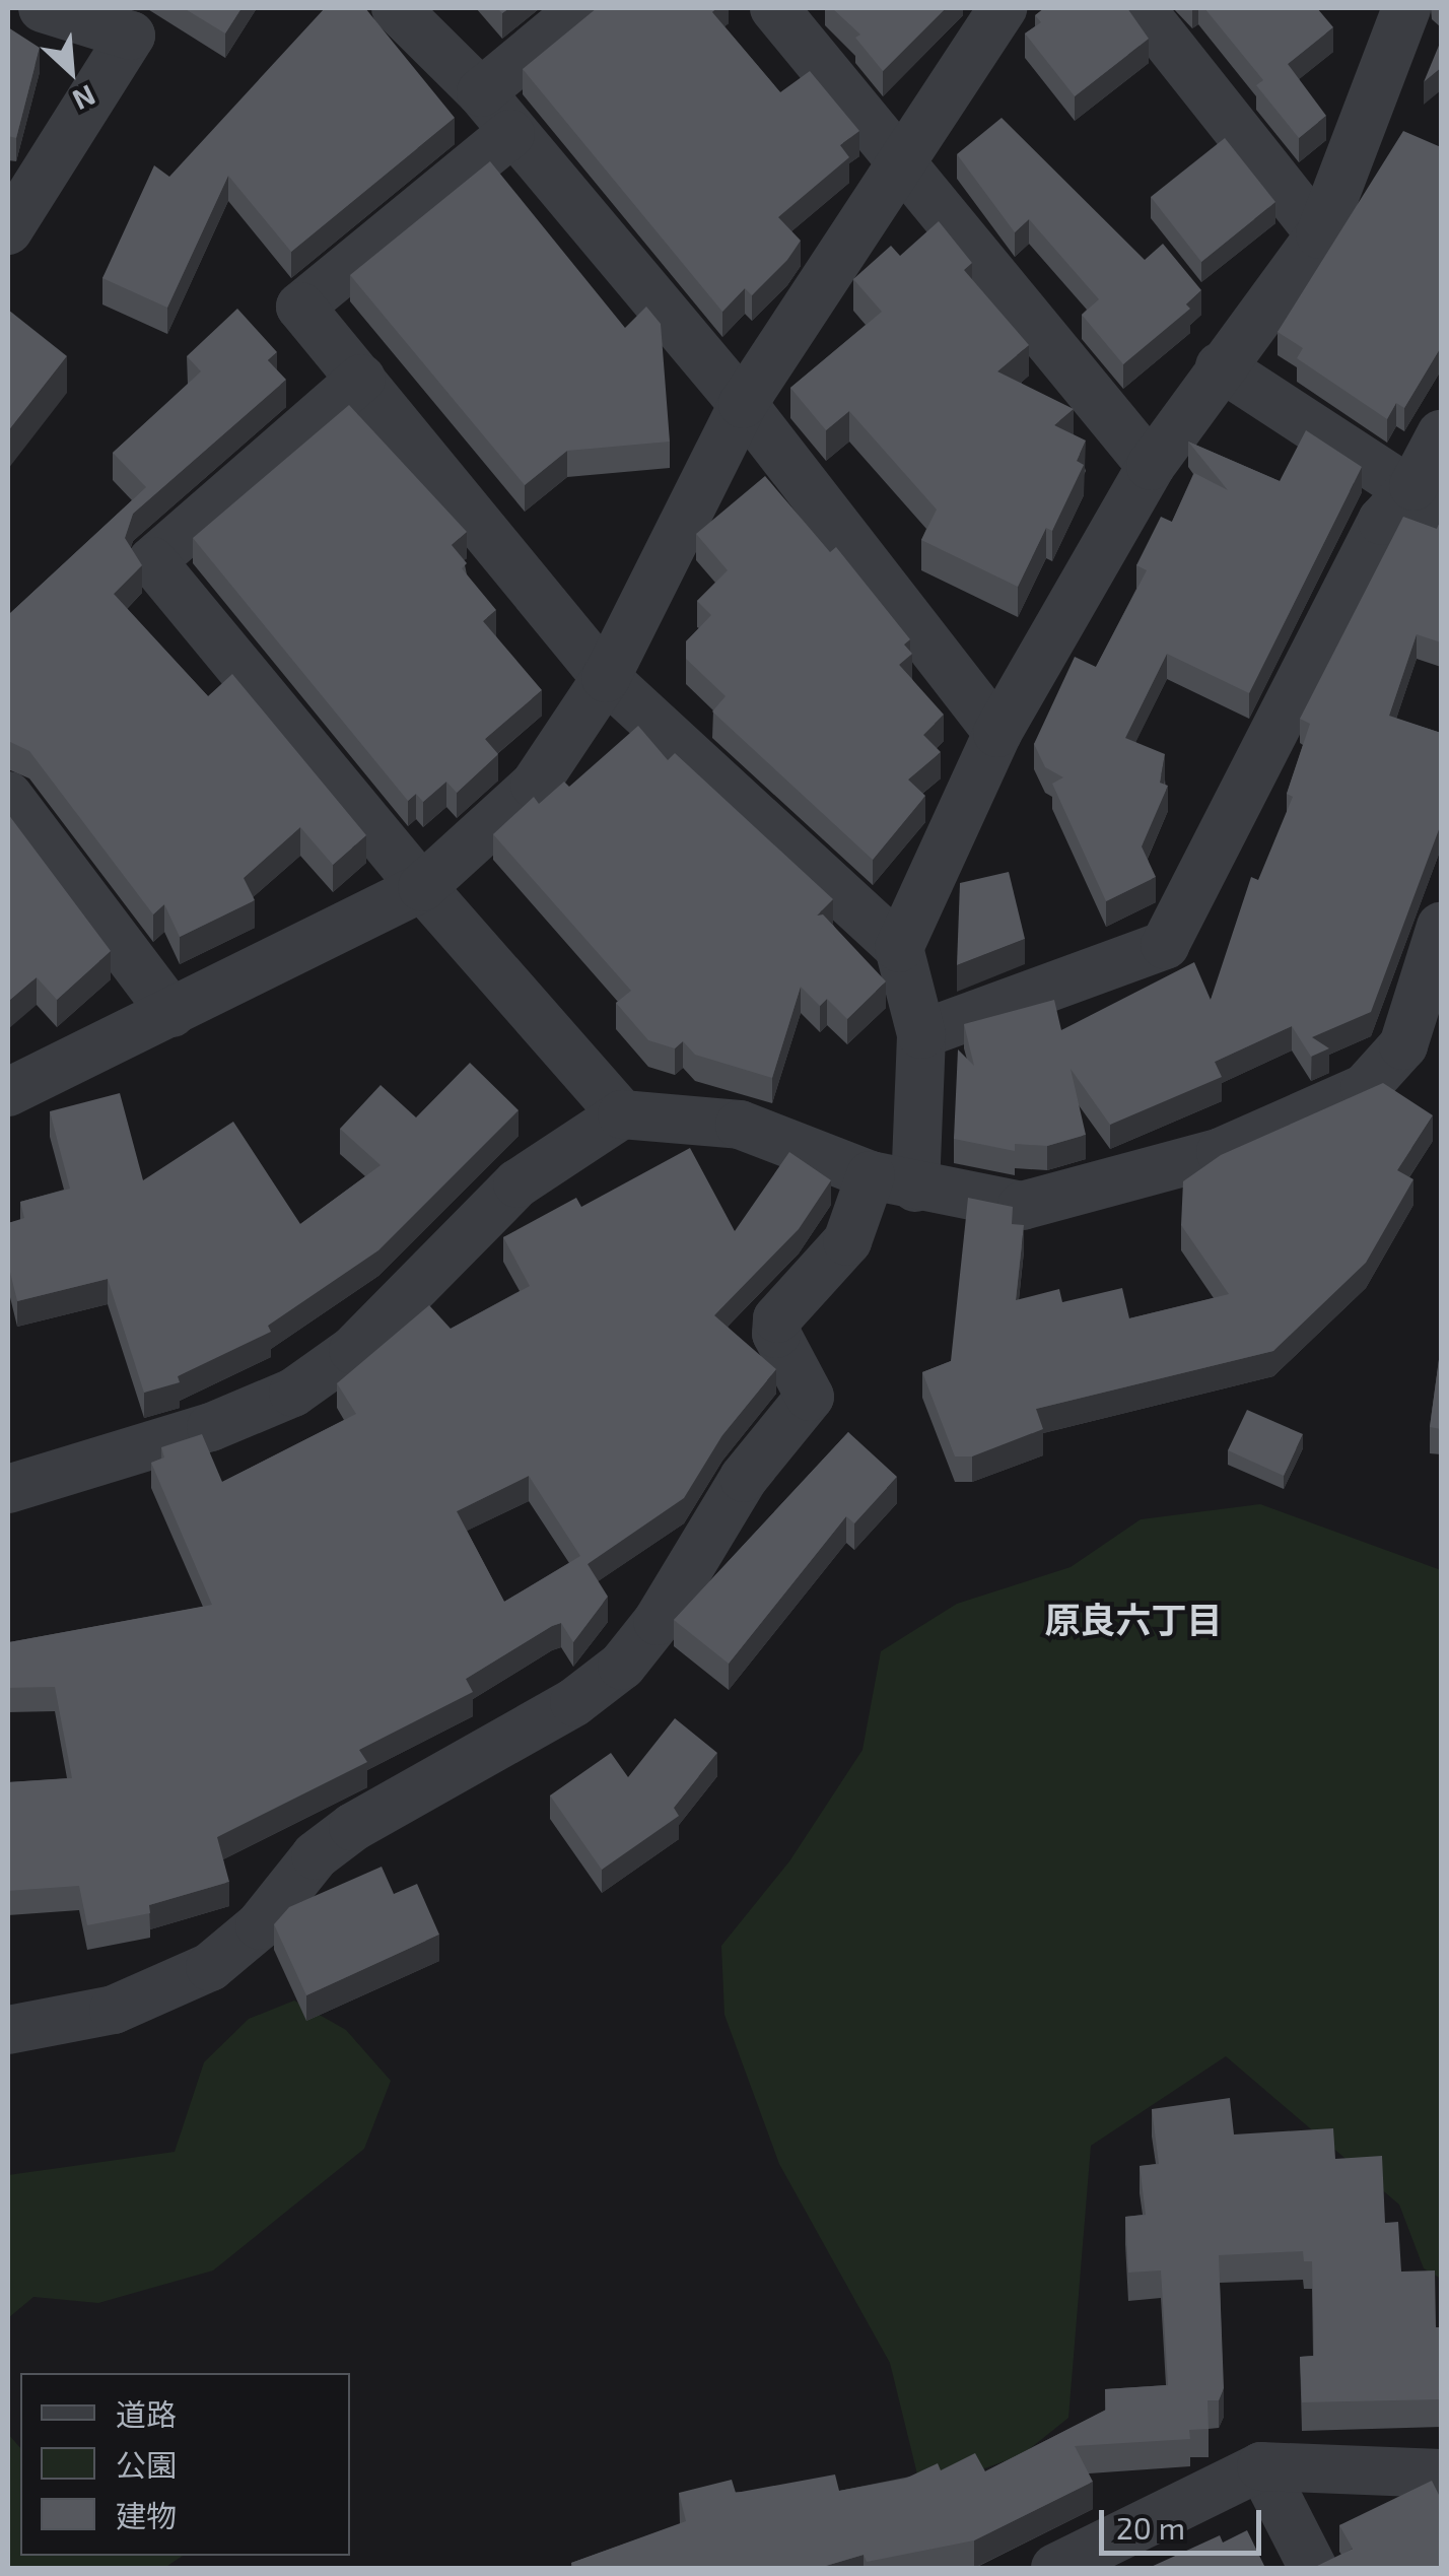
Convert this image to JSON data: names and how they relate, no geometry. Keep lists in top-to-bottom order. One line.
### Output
{"districts":["原良六丁目"],"legend":["道路","公園","建物"],"scale_bar":"20 m","north":"bottom right"}
